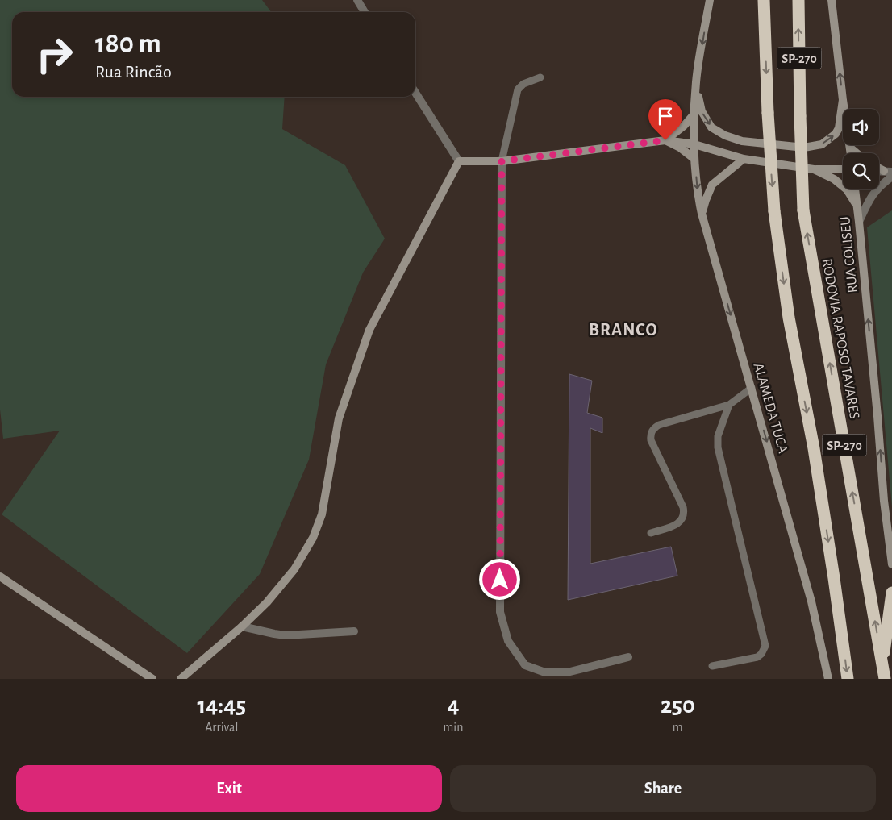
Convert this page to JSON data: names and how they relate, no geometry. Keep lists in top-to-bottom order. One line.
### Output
{"streets":{"highway":["SP-270","RODOVIA RAPOSO TAVARES"],"street":["RUA COLISEU","ALAMEDA TUCA"]},"one_way":["RUA COLISEU","ALAMEDA TUCA"],"districts":["BRANCO"],"page":{"turn":["180 m","Rua Rincão"],"eta":["14:45","Arrival","4","min","250","m"],"buttons":["Exit","Share"]}}
